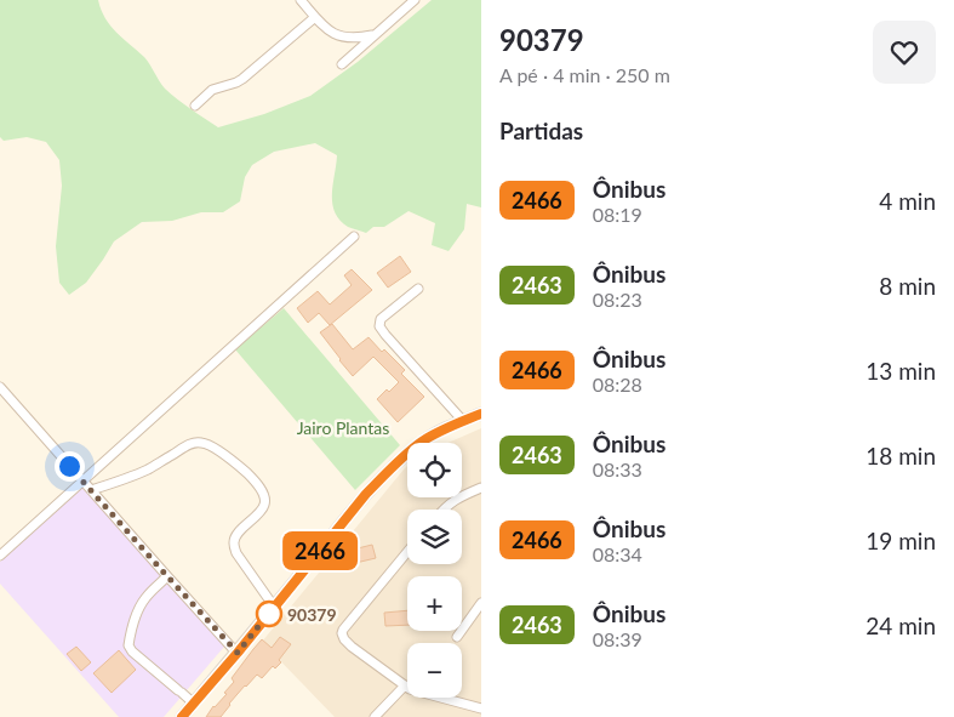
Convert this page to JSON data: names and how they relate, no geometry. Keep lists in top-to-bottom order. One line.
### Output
{"parks":["Jairo Plantas"],"places":["90379"],"lines":["bus line 2466"],"page":{"on_map":"2466","heading":[["90379","A pé · 4 min · 250 m"],"Partidas"],"list":[{"mark":"2466","name":"Ônibus","note":"08:19","value":"4 min"},{"mark":"2463","name":"Ônibus","note":"08:23","value":"8 min"},{"mark":"2466","name":"Ônibus","note":"08:28","value":"13 min"},{"mark":"2463","name":"Ônibus","note":"08:33","value":"18 min"},{"mark":"2466","name":"Ônibus","note":"08:34","value":"19 min"},{"mark":"2463","name":"Ônibus","note":"08:39","value":"24 min"}],"map_buttons":["+","−"]}}
